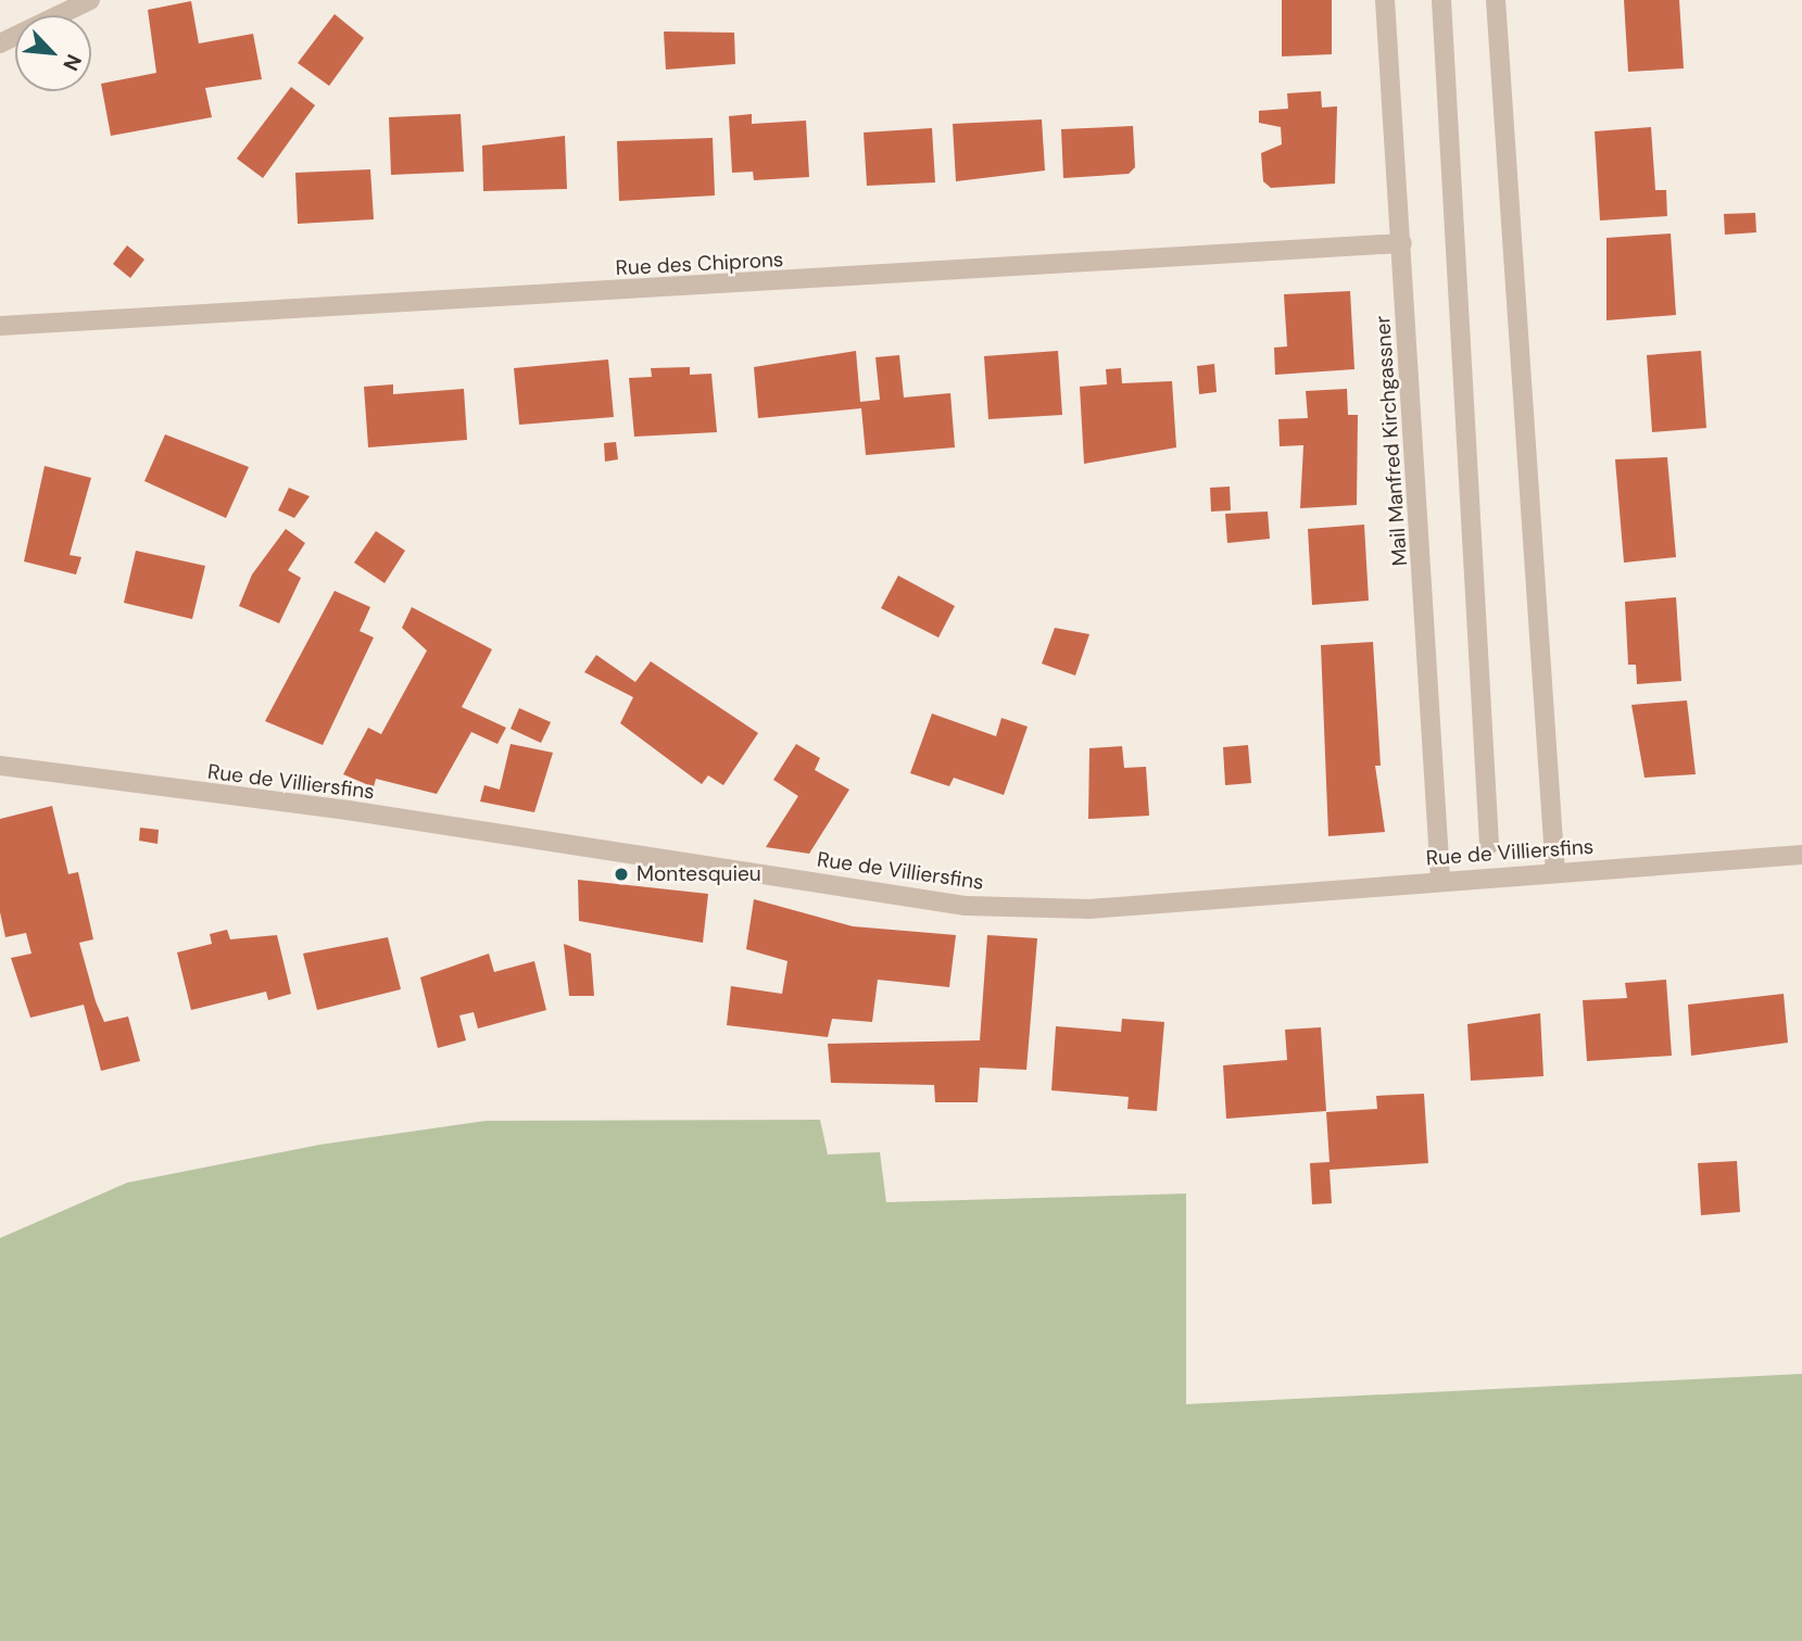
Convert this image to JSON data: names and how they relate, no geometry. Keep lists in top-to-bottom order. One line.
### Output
{"streets":{"street":["Rue des Chiprons","Mail Manfred Kirchgassner","Rue de Villiersfins"]},"crossings":[["Rue des Chiprons","Mail Manfred Kirchgassner"],["Mail Manfred Kirchgassner","Rue de Villiersfins"]],"places":["Montesquieu"],"north":"bottom right"}
